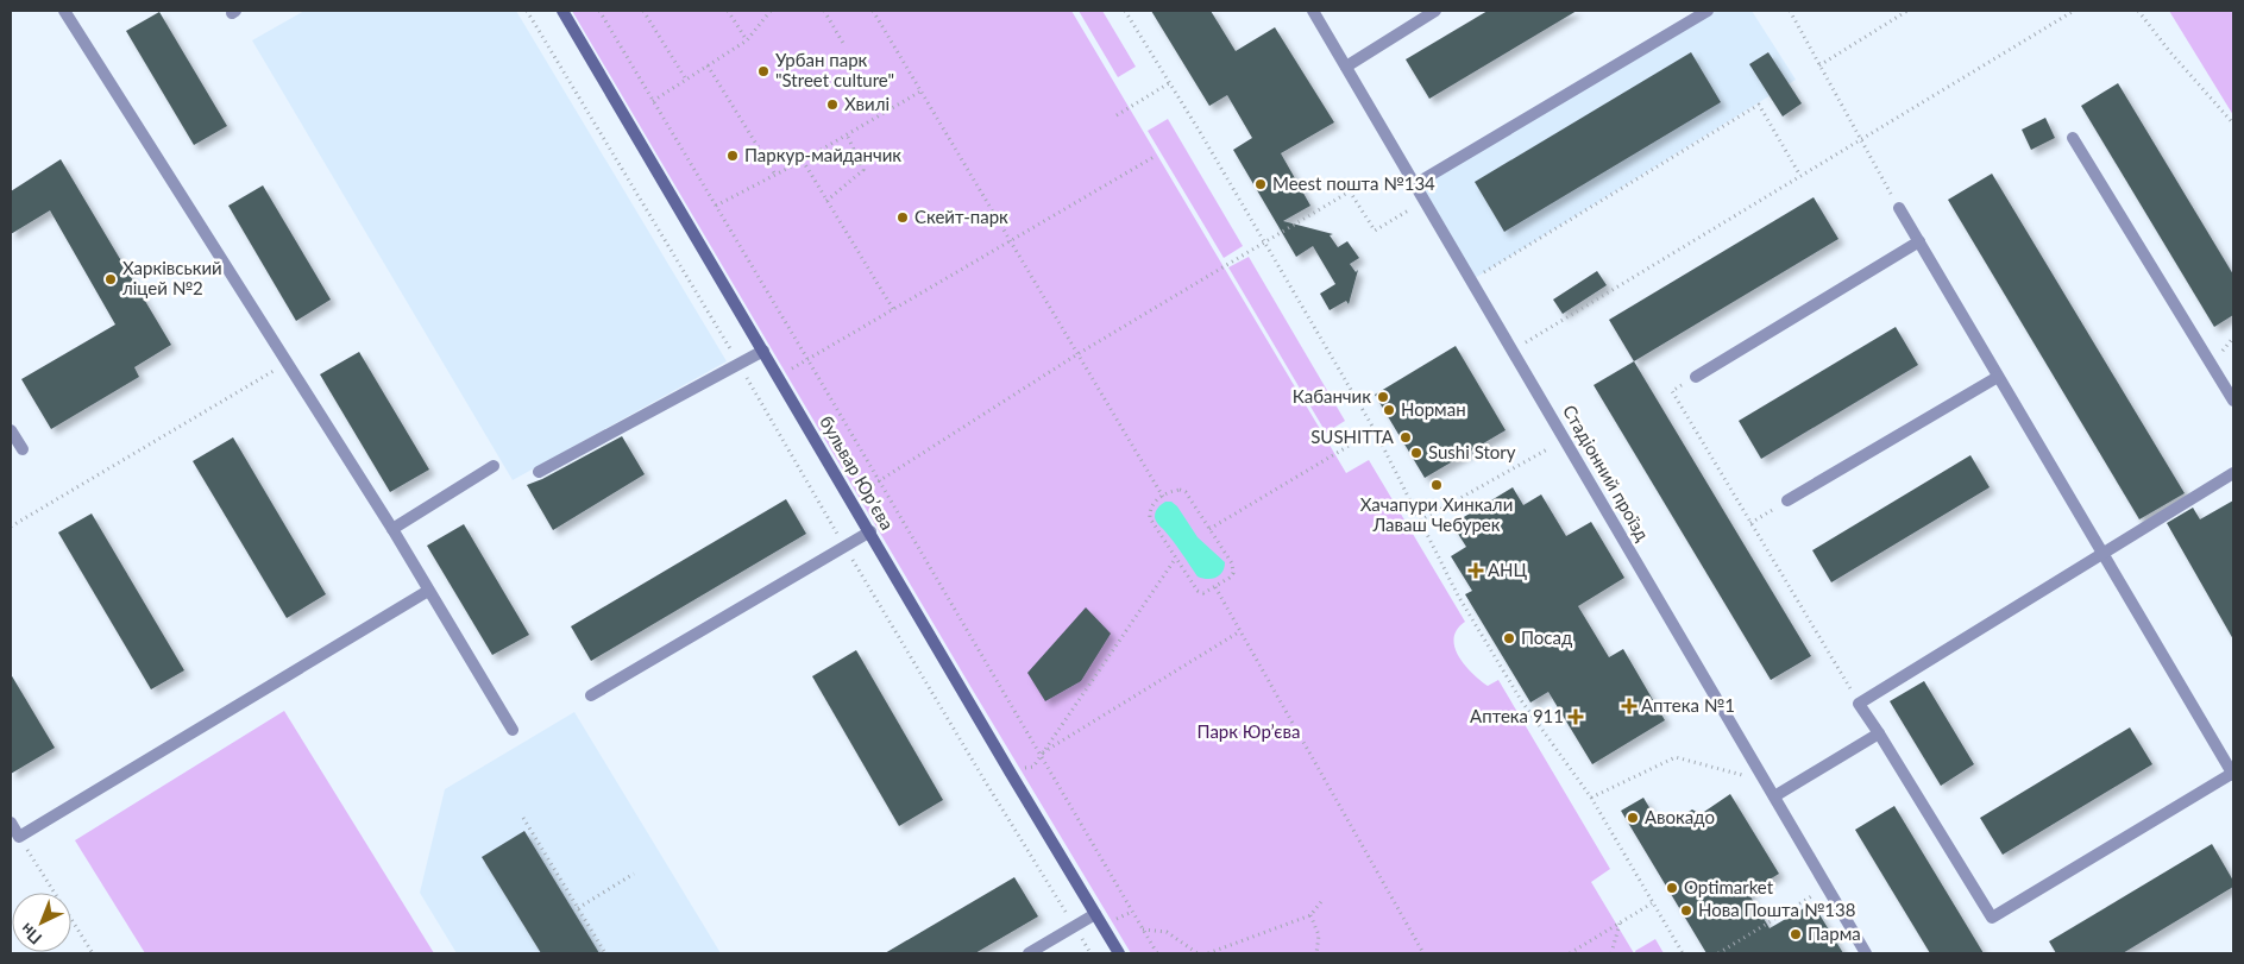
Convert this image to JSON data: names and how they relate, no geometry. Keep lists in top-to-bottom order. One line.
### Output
{"streets":{"street":["бульвар Юрʼєва","Стадіонний проїзд"]},"parks":["Парк Юр’єва"],"places":{"other":["Урбан парк \"Street culture\"","Хвилі","Паркур-майданчик","Meest пошта №134","Скейт-парк","Харківський ліцей №2","Кабанчик","Норман","SUSHITTA","Sushi Story","Хачапури Хинкали Лаваш Чебурек","Посад","Авокадо","Optimarket","Нова Пошта №138","Парма"],"health":["АНЦ","Аптека №1","Аптека 911"]},"north":"bottom left"}
